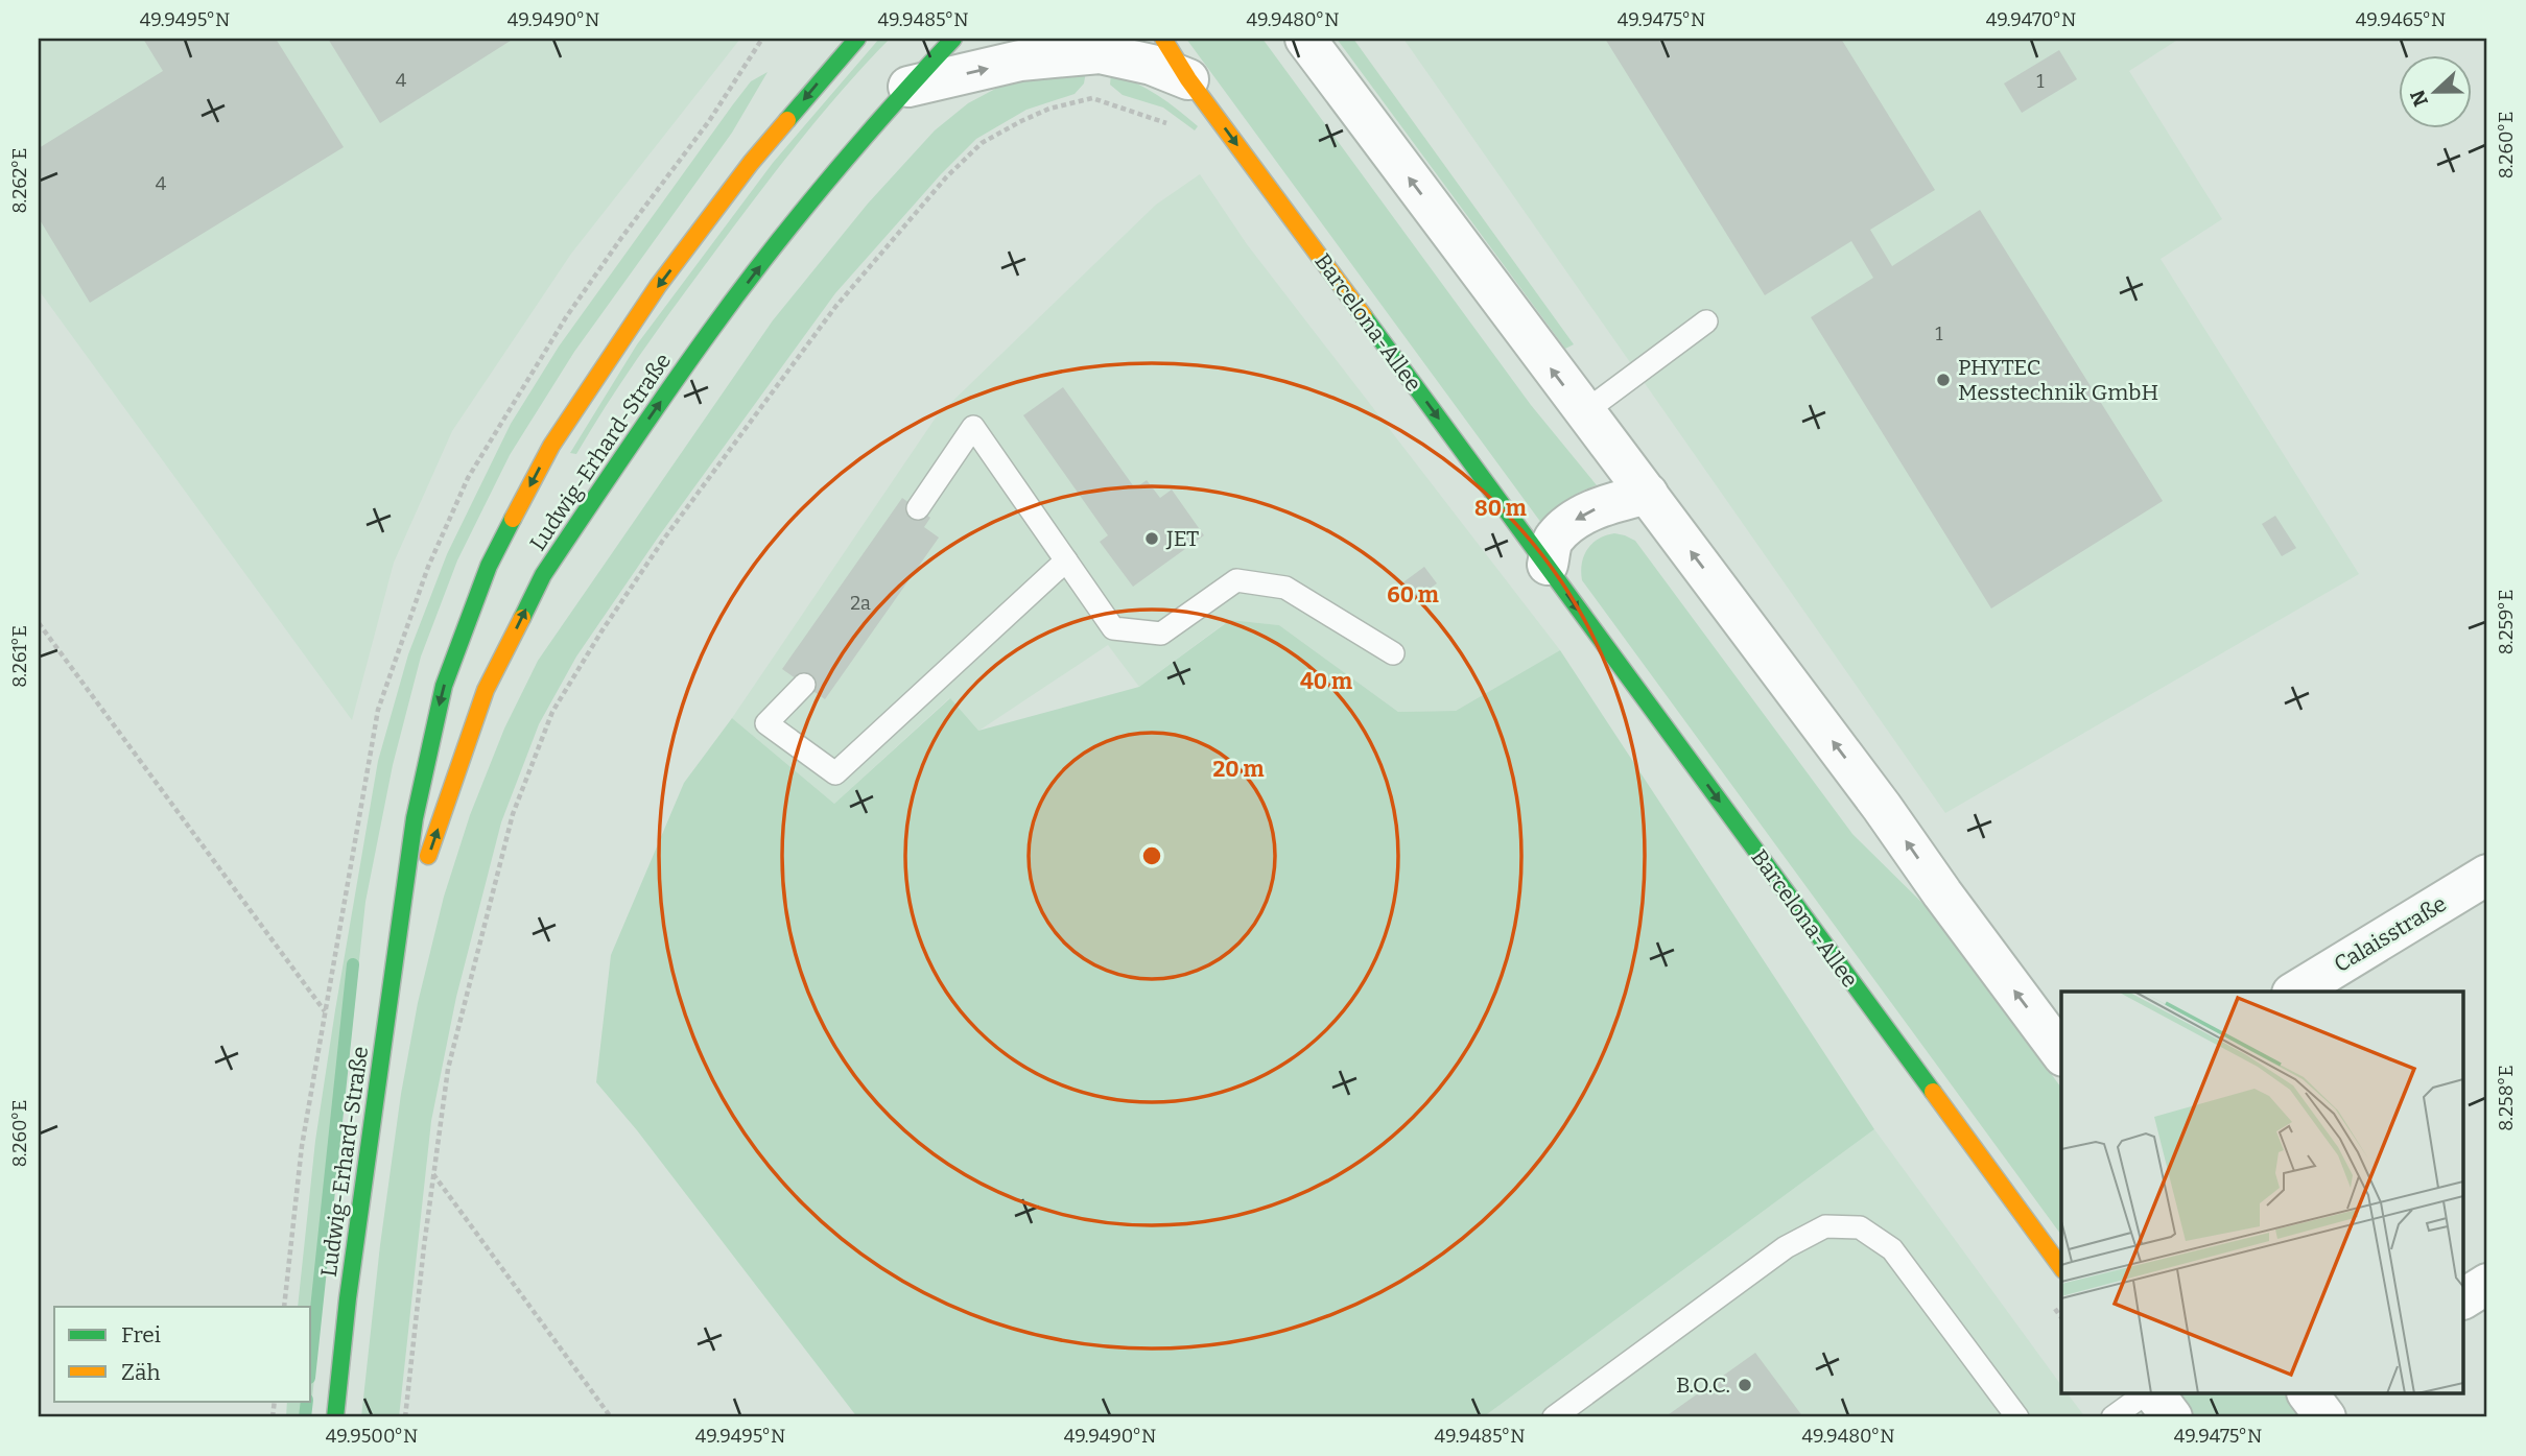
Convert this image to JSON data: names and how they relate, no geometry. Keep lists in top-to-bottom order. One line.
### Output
{"streets":{"main road":["Barcelona-Allee","Ludwig-Erhard-Straße"],"street":["Calaisstraße"]},"one_way":["Barcelona-Allee"],"places":["PHYTEC Messtechnik GmbH","JET","B.O.C."],"house_numbers":["4","1","4","1","2a"],"legend":["Frei","Zäh"],"north":"left","coordinates":["49.9495°N","49.9490°N","49.9485°N","49.9480°N","49.9475°N","49.9470°N","49.9465°N","8.260°E","8.262°E","8.259°E","8.261°E","8.258°E","49.9500°N"],"rings":["80 m","60 m","40 m","20 m"]}
